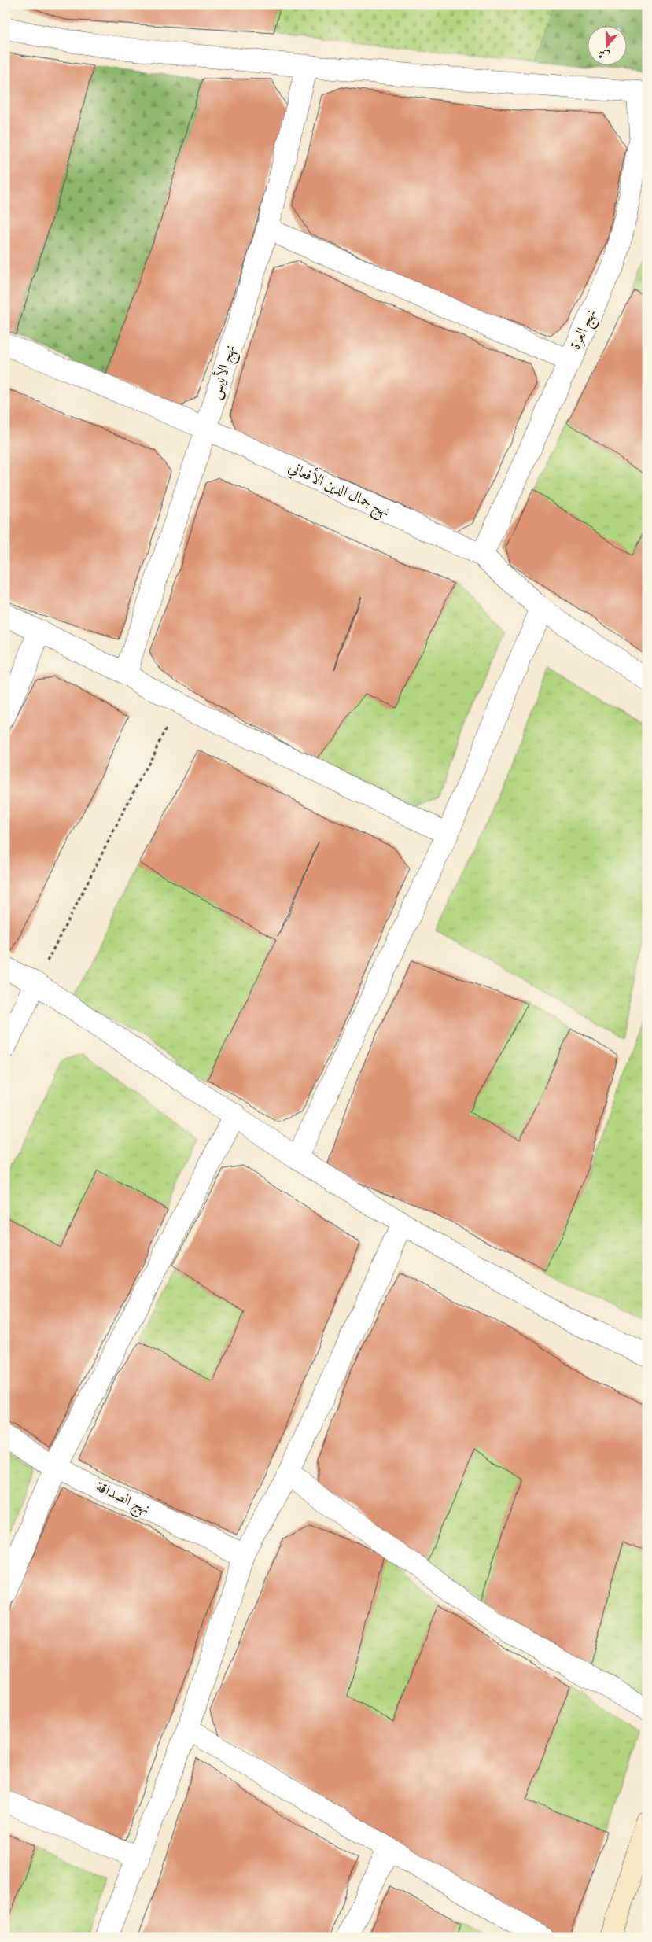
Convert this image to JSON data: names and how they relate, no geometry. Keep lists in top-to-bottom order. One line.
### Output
{"streets":{"street":["نهج العزة","نهج الأنيس","نهج جمال الدين الأفعاني","نهج الصداقة"]},"crossings":[["نهج العزة","نهج جمال الدين الأفعاني"],["نهج الأنيس","نهج جمال الدين الأفعاني"]],"north":"bottom"}
